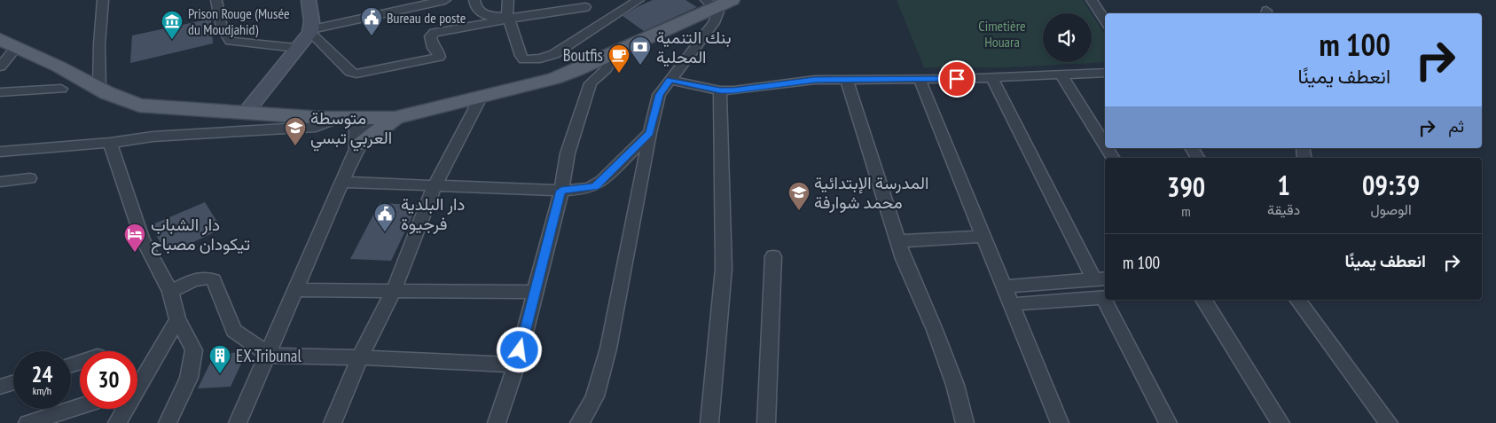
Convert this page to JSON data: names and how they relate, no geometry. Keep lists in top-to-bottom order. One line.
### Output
{"parks":["Cimetière Houara"],"places":{"public building":["Bureau de poste","دار البلدية فرجيوة"],"museum":["Prison Rouge (Musée du Moudjahid)"],"bank":["بنك التنمية المحلية"],"cafe":["Boutfis"],"school or university":["متوسطة العربي تبسي","المدرسة الإبتدائية محمد شوارفة"],"hotel":["دار الشباب تيكودان مصباح"],"building":["EX.Tribunal"]},"page":{"turn":["100 m","انعطف يمينًا"],"then":"ثم","eta":["09:39","الوصول","1","دقيقة","390","m"],"list":[{"name":"انعطف يمينًا","value":"100 m"}],"speed":"24 km/h","limit":"30"}}
